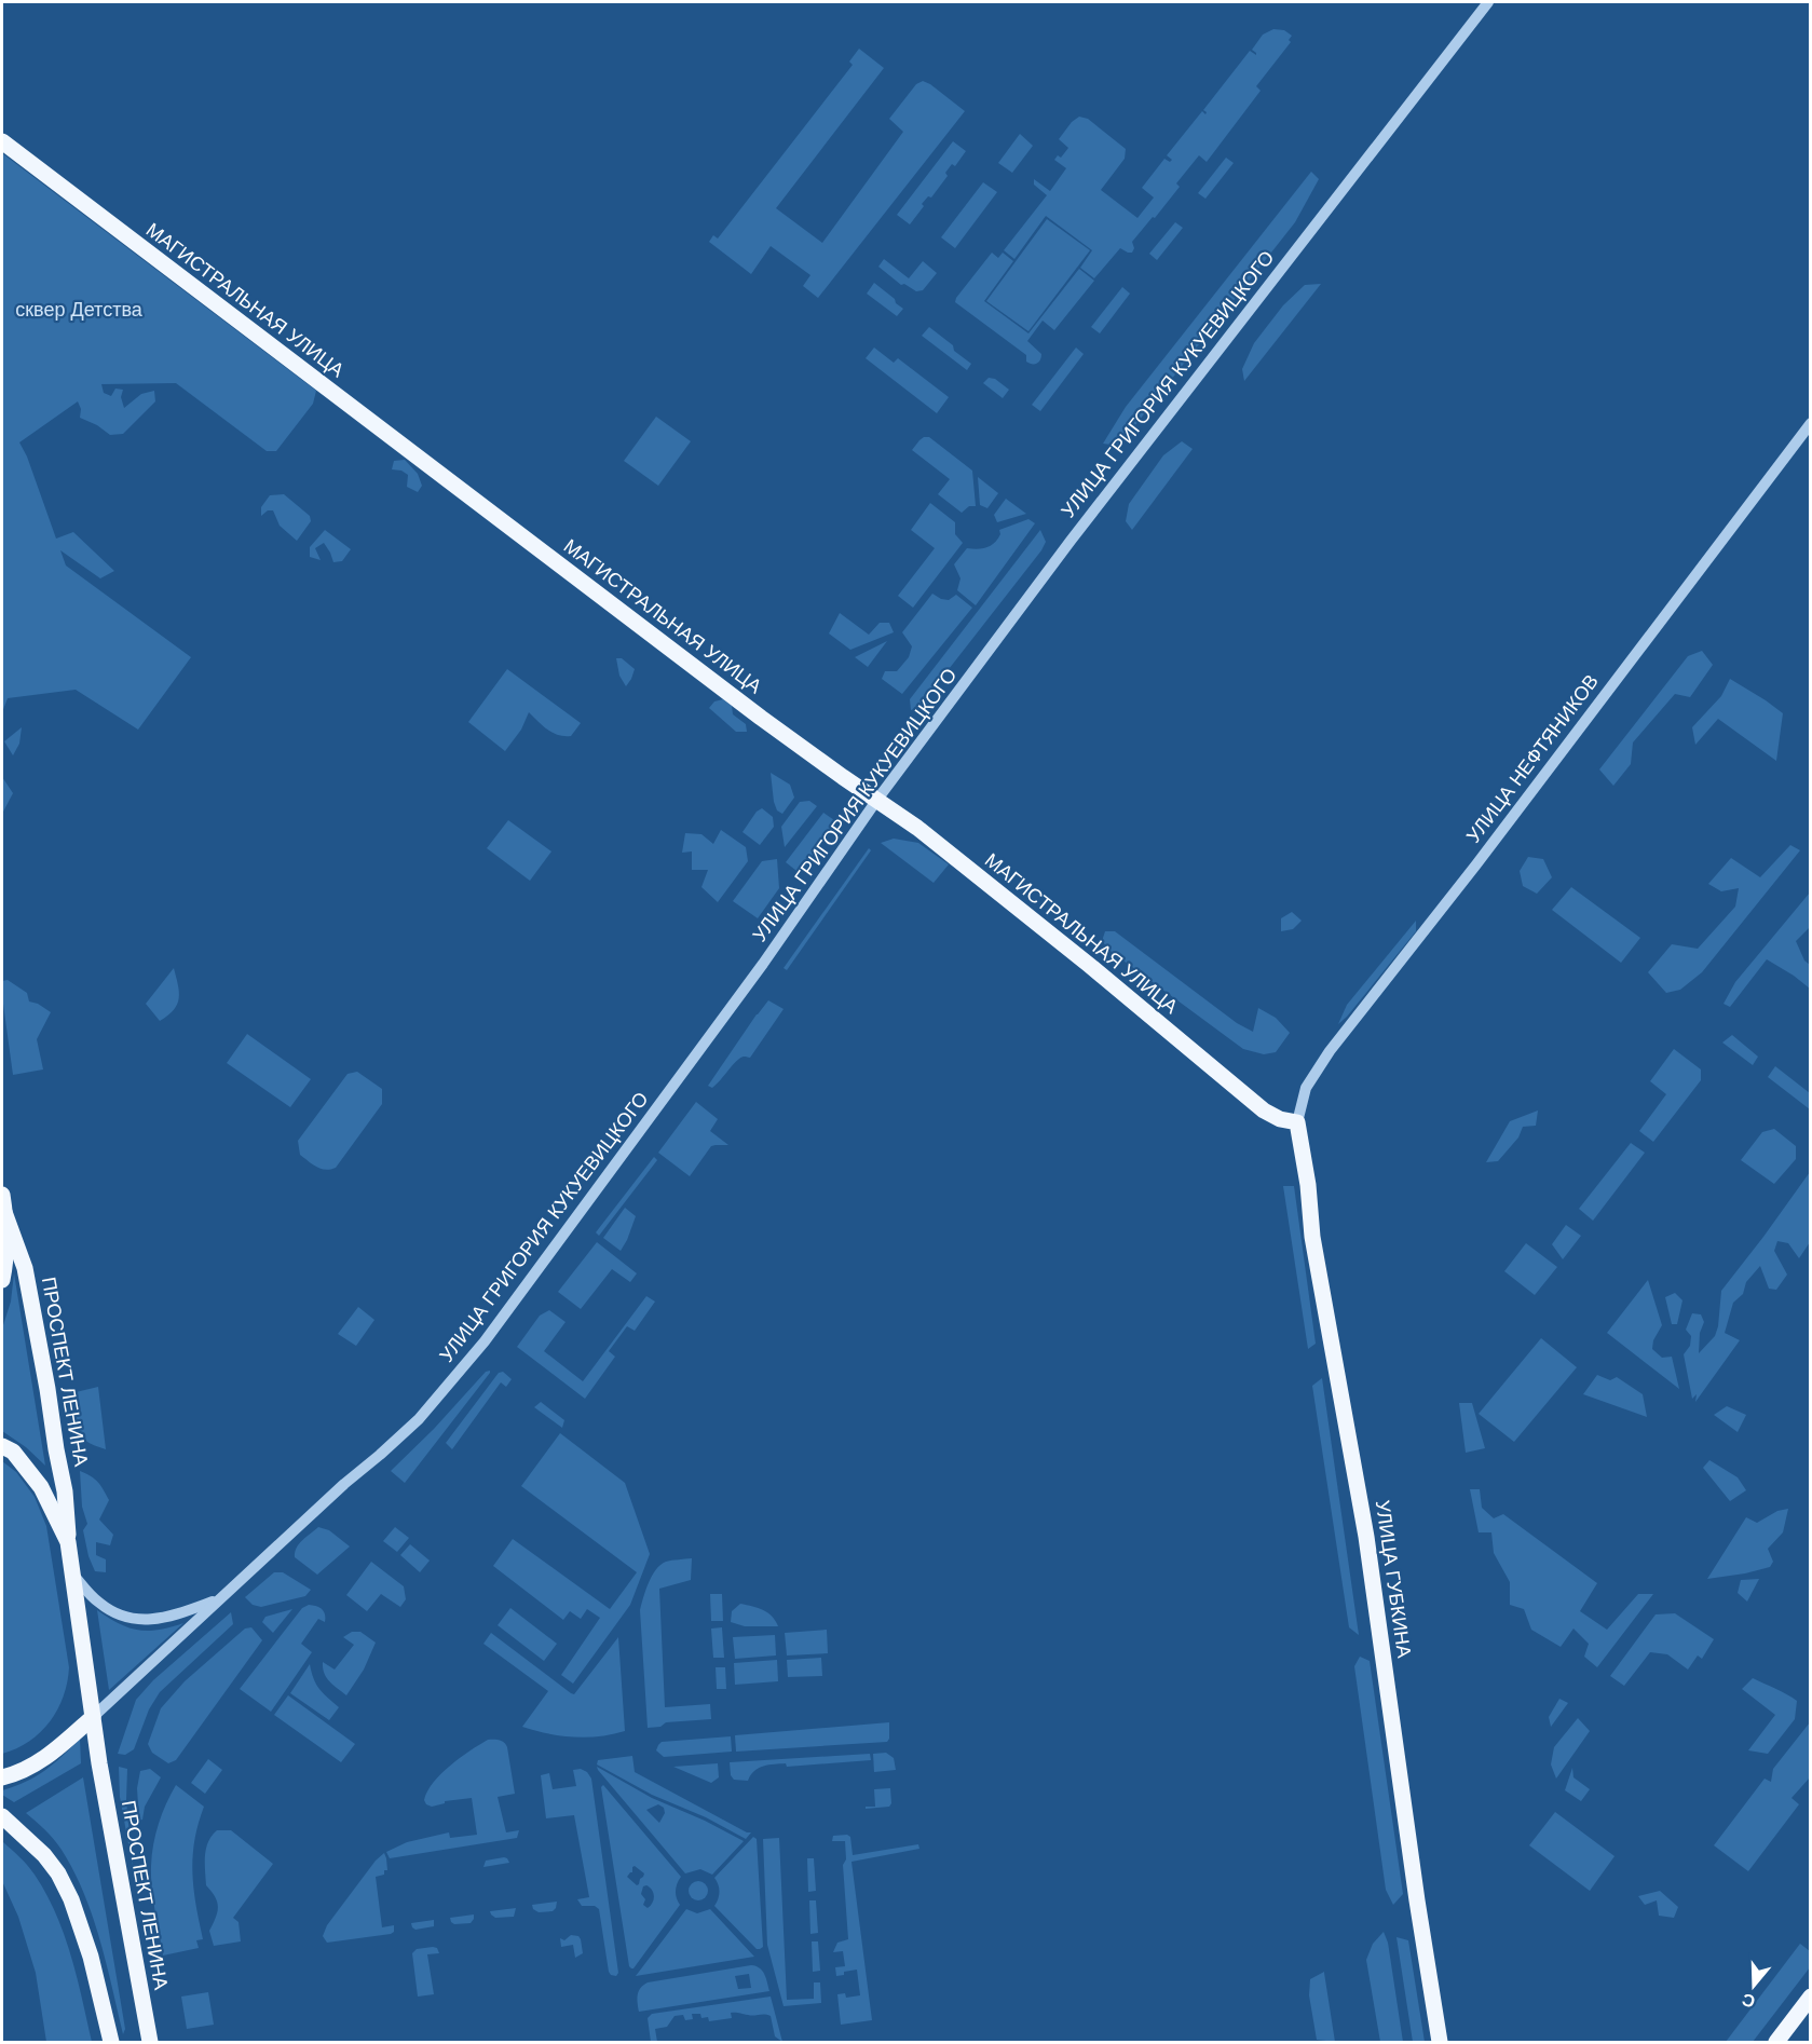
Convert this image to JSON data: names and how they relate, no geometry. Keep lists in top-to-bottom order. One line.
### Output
{"streets":{"main road":["МАГИСТРАЛЬНАЯ УЛИЦА","ПРОСПЕКТ ЛЕНИНА","УЛИЦА ГУБКИНА"],"street":["УЛИЦА ГРИГОРИЯ КУКУЕВИЦКОГО","УЛИЦА НЕФТЯНИКОВ"]},"crossings":[["МАГИСТРАЛЬНАЯ УЛИЦА","УЛИЦА ГРИГОРИЯ КУКУЕВИЦКОГО"],["МАГИСТРАЛЬНАЯ УЛИЦА","УЛИЦА НЕФТЯНИКОВ"],["МАГИСТРАЛЬНАЯ УЛИЦА","УЛИЦА ГУБКИНА"],["УЛИЦА ГРИГОРИЯ КУКУЕВИЦКОГО","ПРОСПЕКТ ЛЕНИНА"],["УЛИЦА НЕФТЯНИКОВ","УЛИЦА ГУБКИНА"]],"parks":["сквер Детства"],"north":"bottom"}
